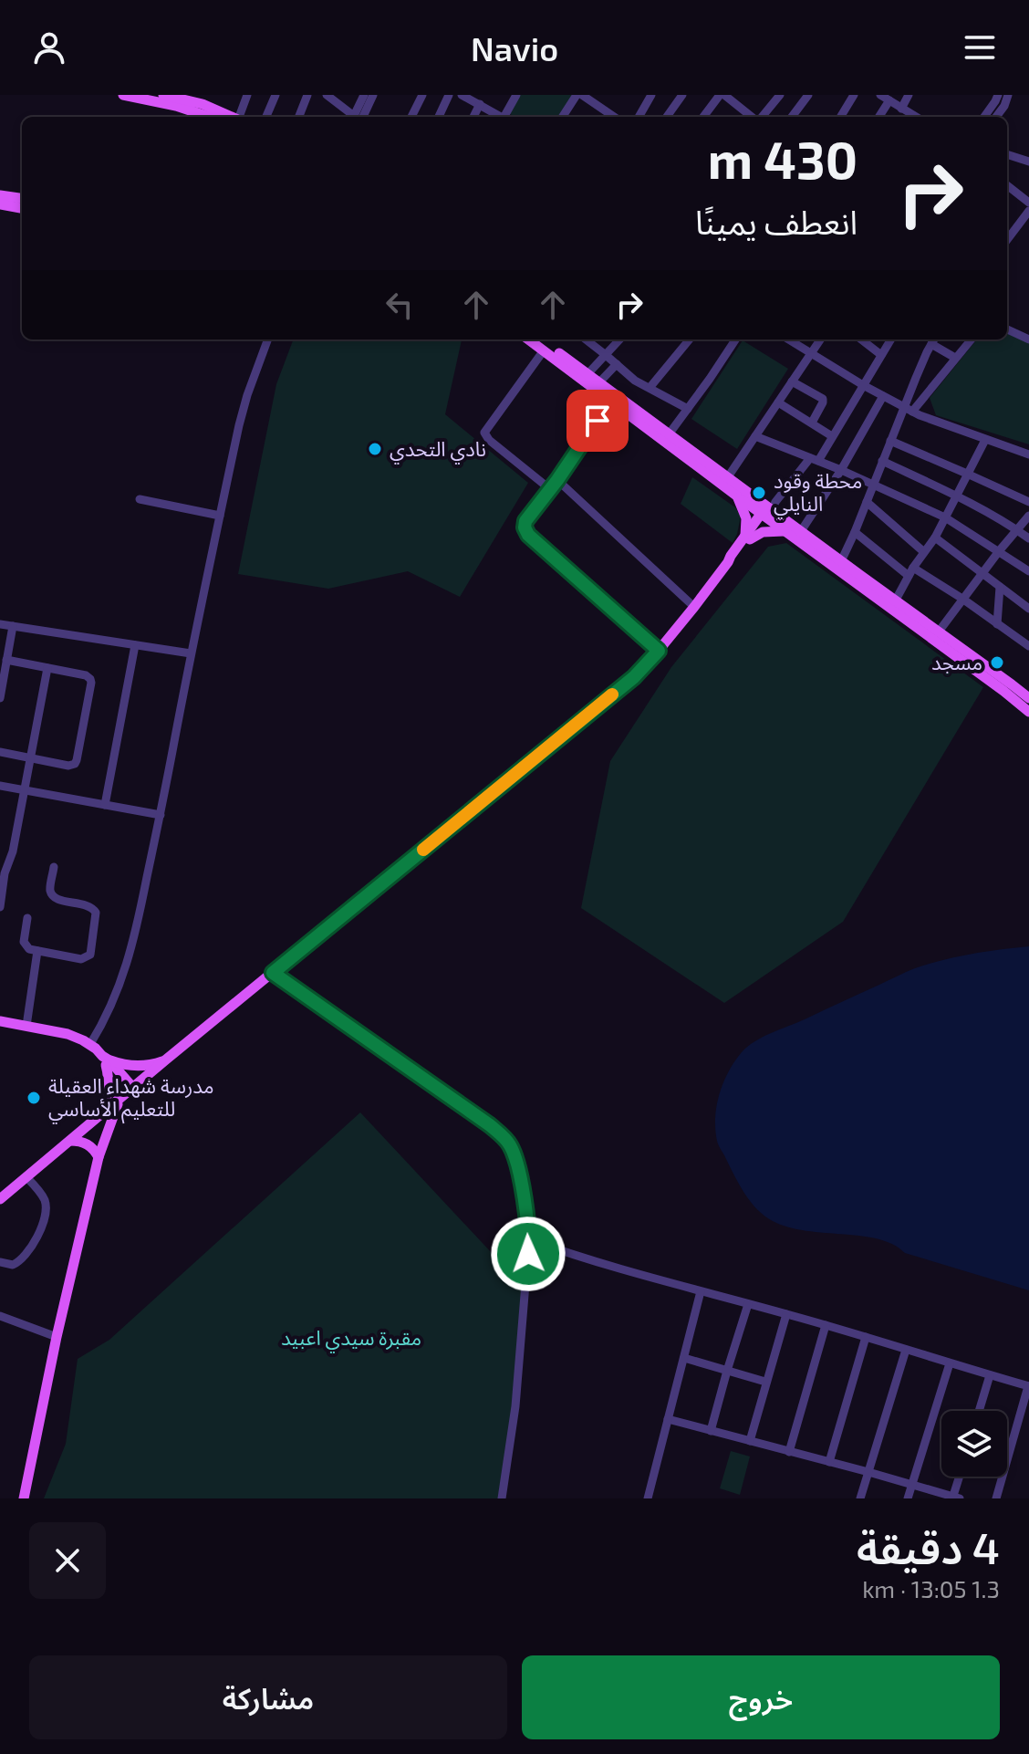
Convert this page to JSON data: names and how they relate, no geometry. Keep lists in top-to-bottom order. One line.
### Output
{"parks":["مقبرة سيدي اعبيد"],"places":["نادي التحدي","محطة وقود النايلي","مسجد","مدرسة شهداء العقيلة للتعليم الأساسي"],"page":{"header":"Navio","turn":["430 m","انعطف يمينًا"],"heading":["4 دقيقة","1.3 km · 13:05"],"buttons":["خروج","مشاركة"]}}
